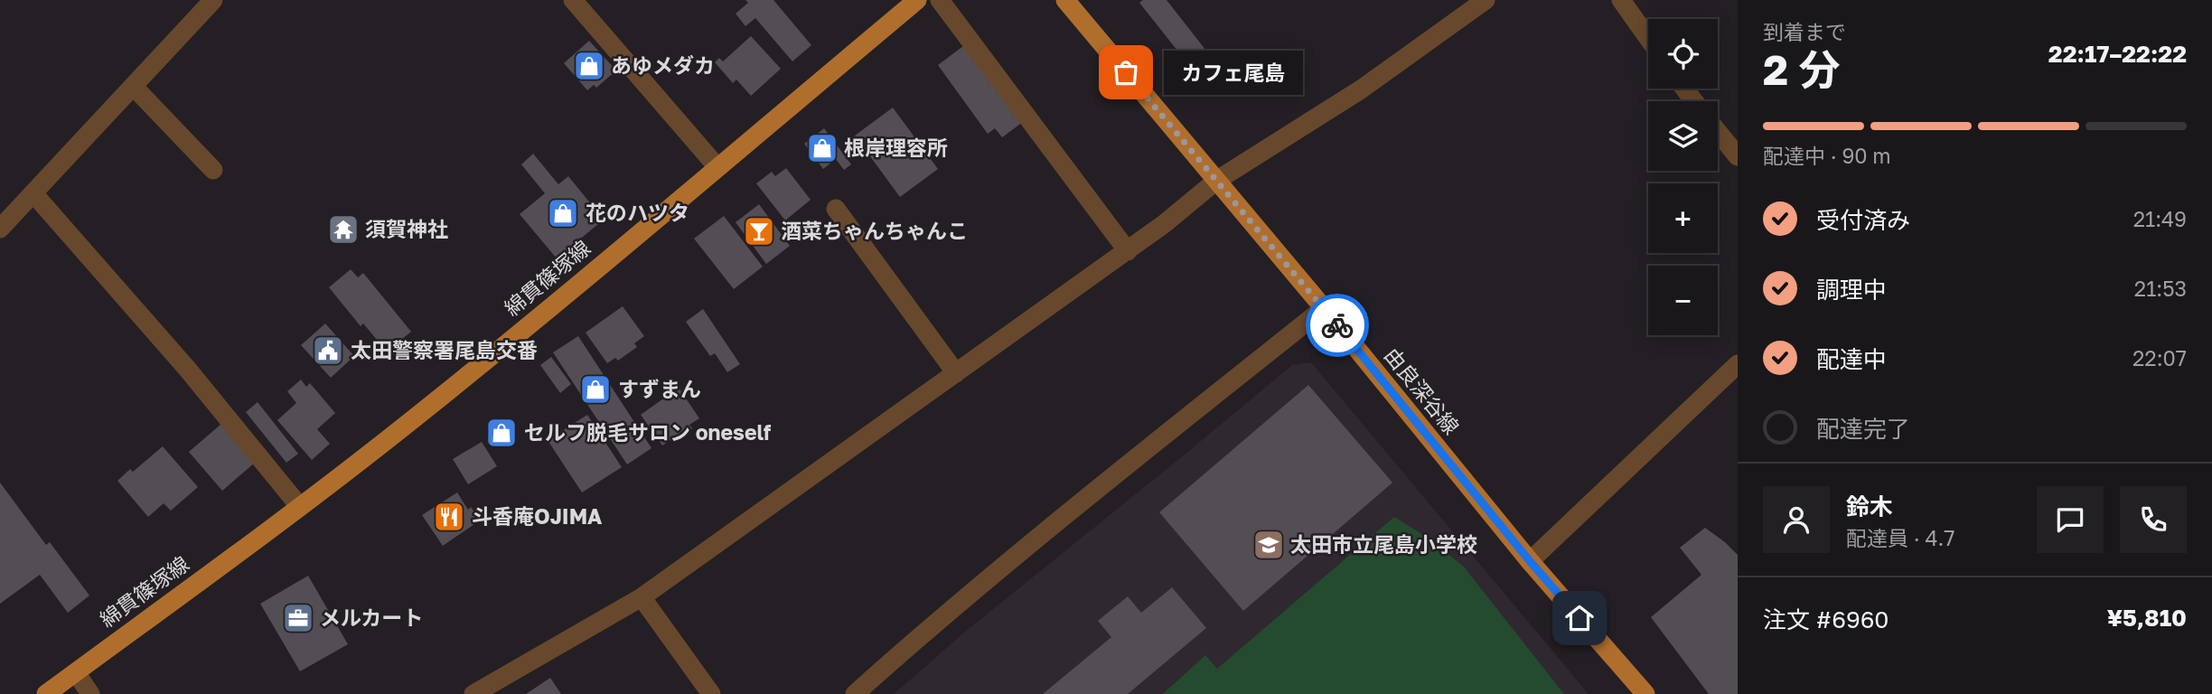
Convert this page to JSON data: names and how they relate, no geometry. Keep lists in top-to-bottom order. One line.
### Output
{"streets":{"main road":["綿貫篠塚線","由良深谷線"]},"places":{"shop":["あゆメダカ","根岸理容所","花のハツタ","すずまん","セルフ脱毛サロン oneself"],"other":["カフェ尾島"],"temple":["須賀神社"],"bar":["酒菜ちゃんちゃんこ"],"public building":["太田警察署尾島交番"],"restaurant":["斗香庵OJIMA"],"school or university":["太田市立尾島小学校"],"office":["メルカート"]},"page":{"heading":["2 分","到着まで","22:17–22:22"],"panel":["鈴木","配達員 · 4.7","注文 #6960","¥5,810"],"map_buttons":["+","−"],"bubble":"カフェ尾島","bar":"配達中 · 90 m","list":[["受付済み","21:49"],["調理中","21:53"],["配達中","22:07"],"配達完了"]}}
